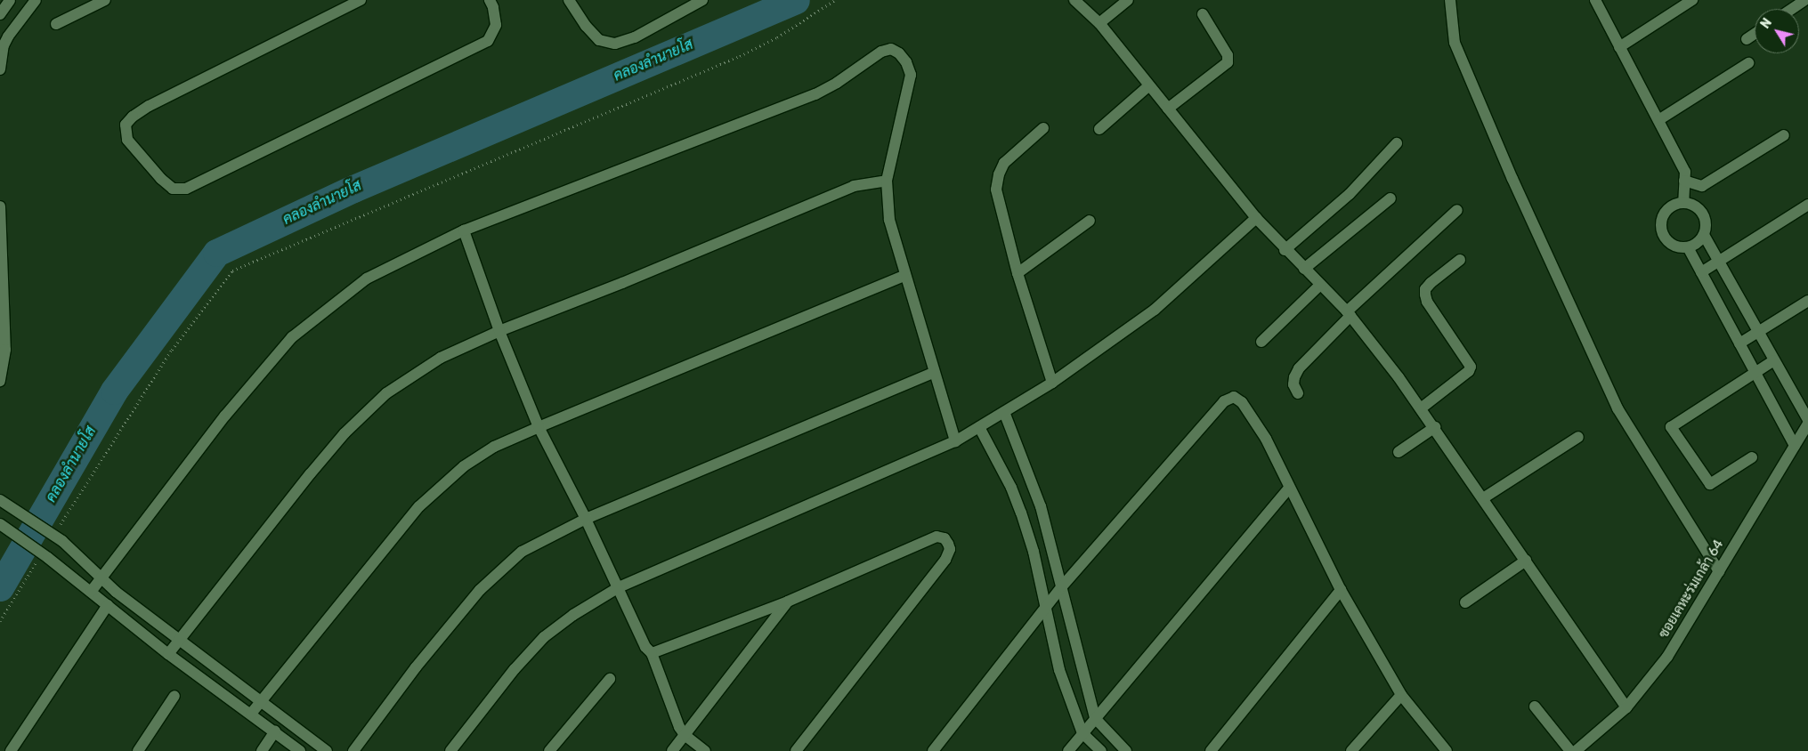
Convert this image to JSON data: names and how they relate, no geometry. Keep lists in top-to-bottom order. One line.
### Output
{"streets":{"street":["ซอยเคหะร่มเกล้า 64"]},"water":["คลองลำนายโส"],"north":"top left"}
